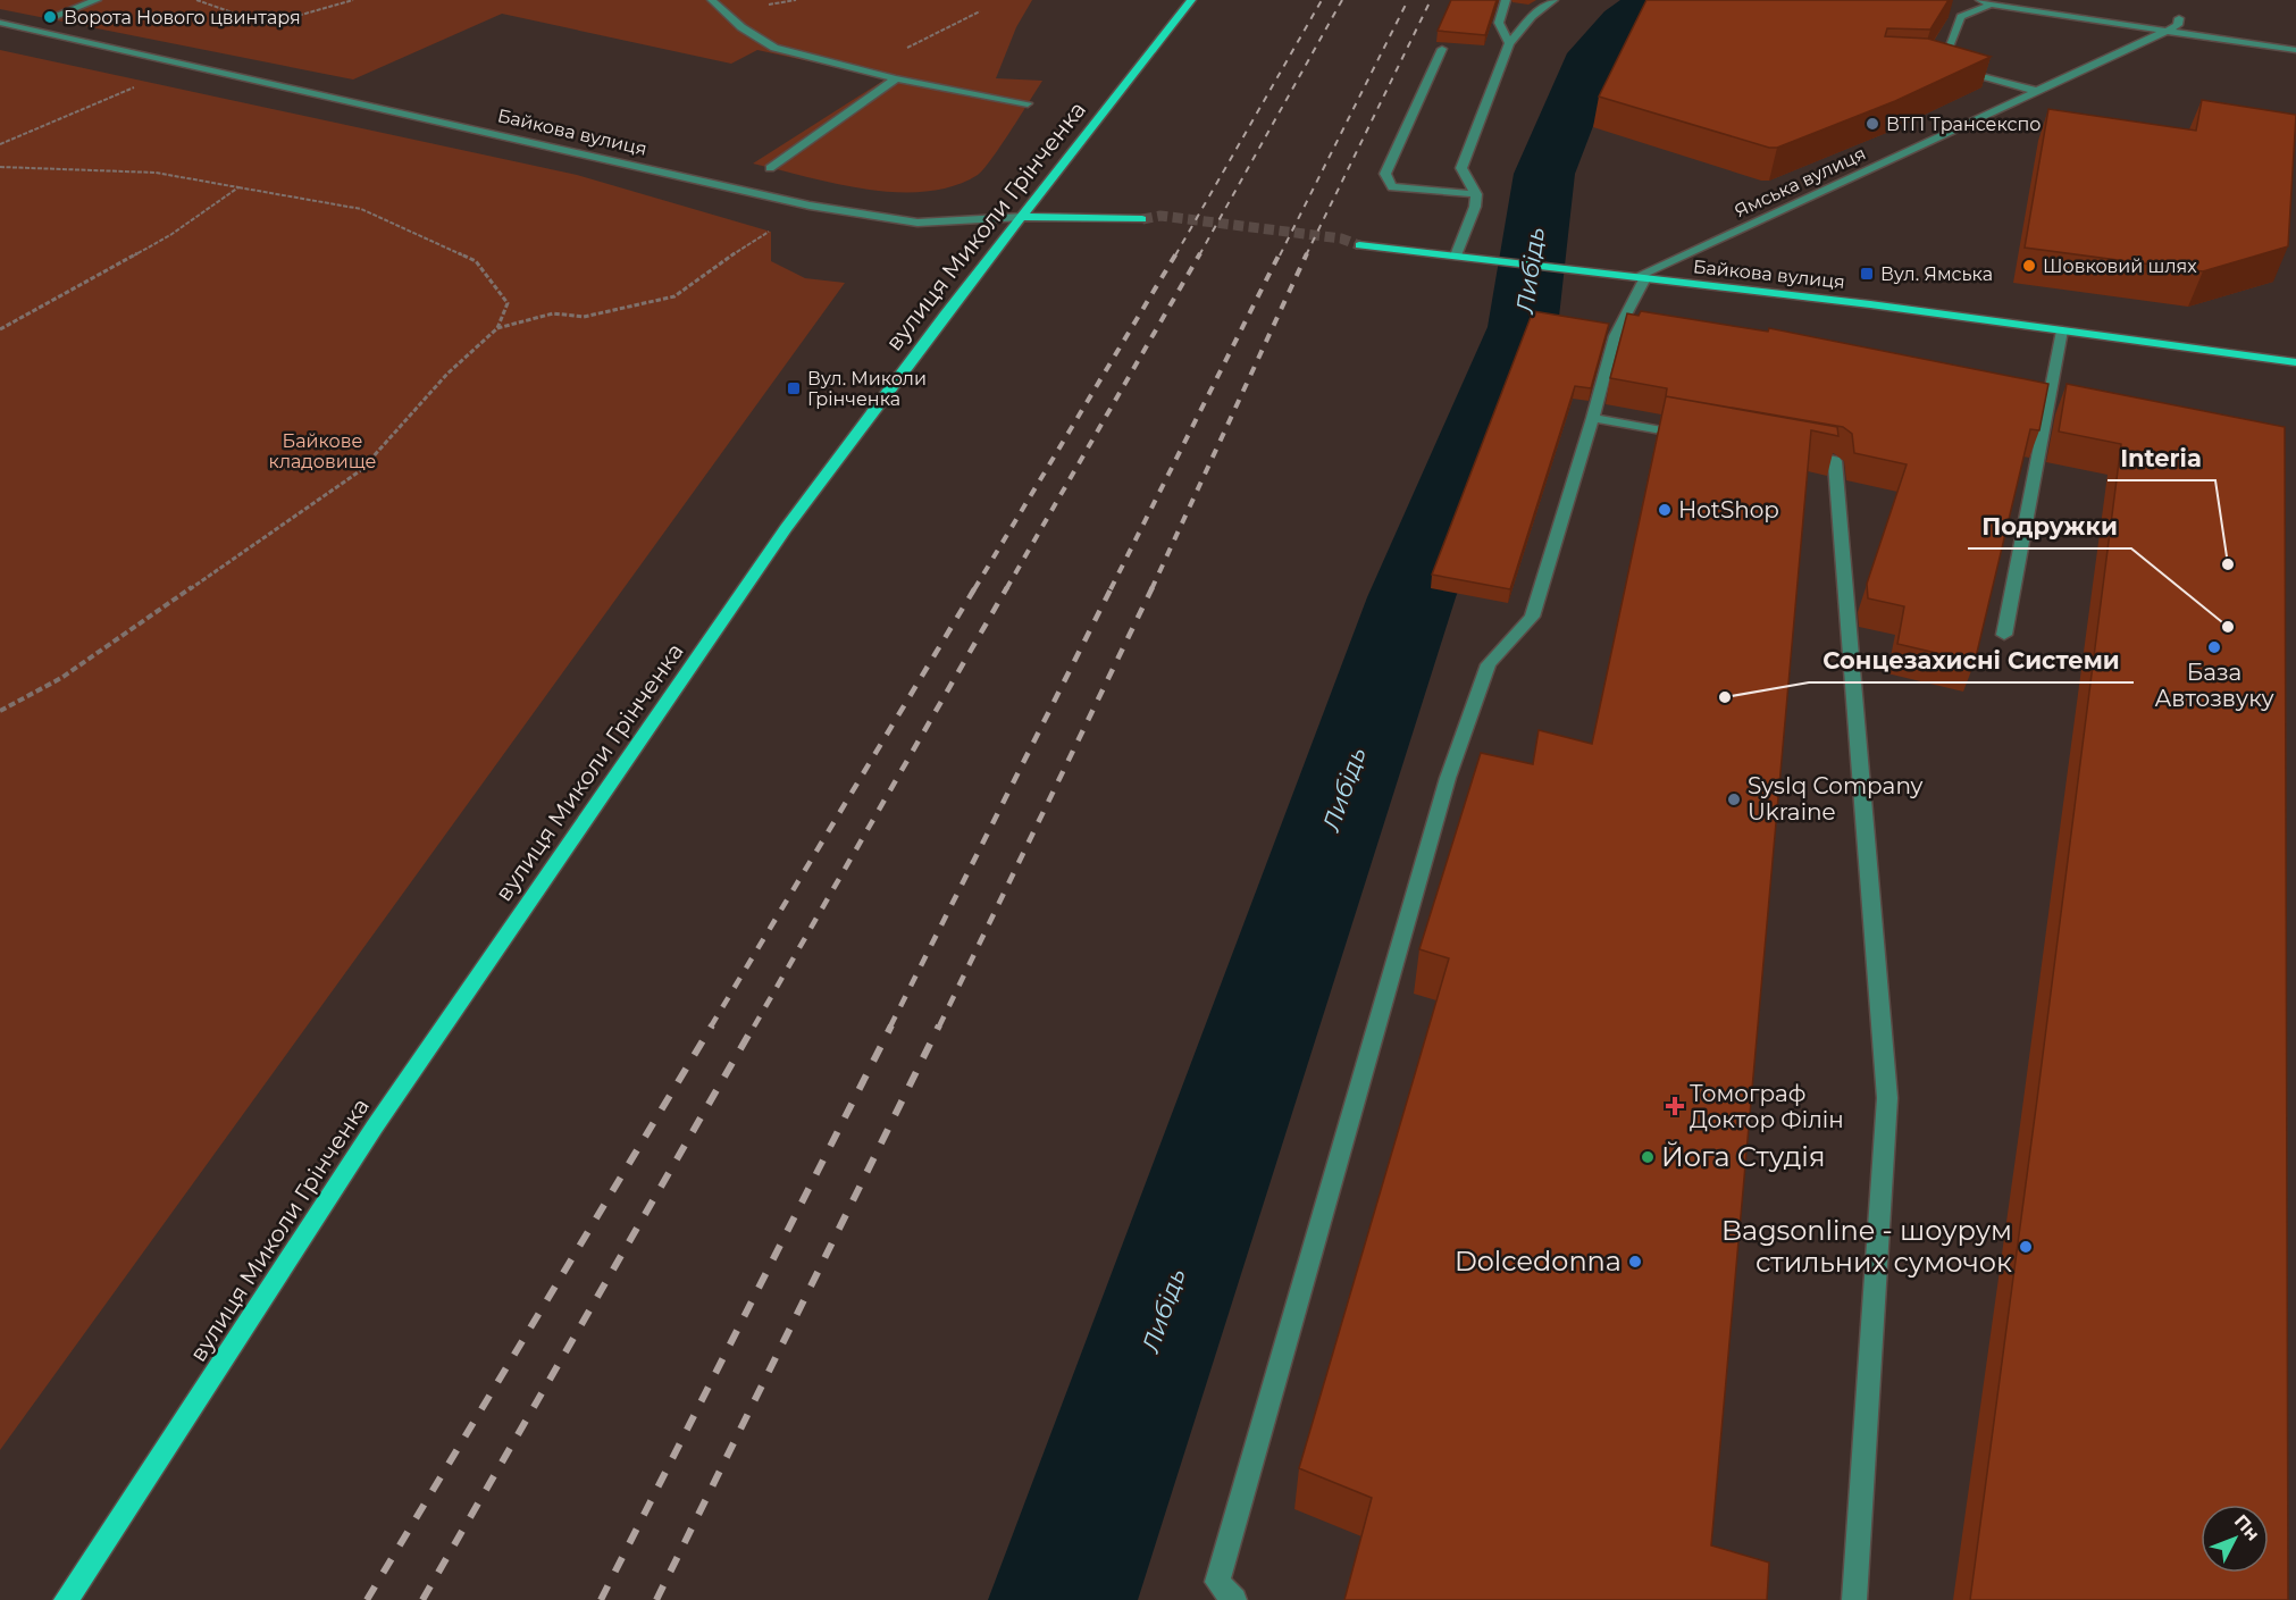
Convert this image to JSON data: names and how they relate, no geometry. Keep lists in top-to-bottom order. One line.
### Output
{"streets":{"main road":["Байкова вулиця","вулиця Миколи Грінченка"],"street":["Ямська вулиця"]},"crossings":[["Байкова вулиця","Ямська вулиця"],["Байкова вулиця","вулиця Миколи Грінченка"]],"water":["Либідь"],"parks":["Байкове кладовище"],"places":{"other":["Ворота Нового цвинтаря","ВТП Трансекспо","Шовковий шлях","HotShop","Interia","Подружки","База Автозвуку","Сонцезахисні Системи","SysIq Company Ukraine","Йога Студія","Bagsonline - шоурум стильних сумочок","Dolcedonna"],"transit":["Вул. Ямська","Вул. Миколи Грінченка"],"health":["Томограф Доктор Філін"]},"north":"top right"}
